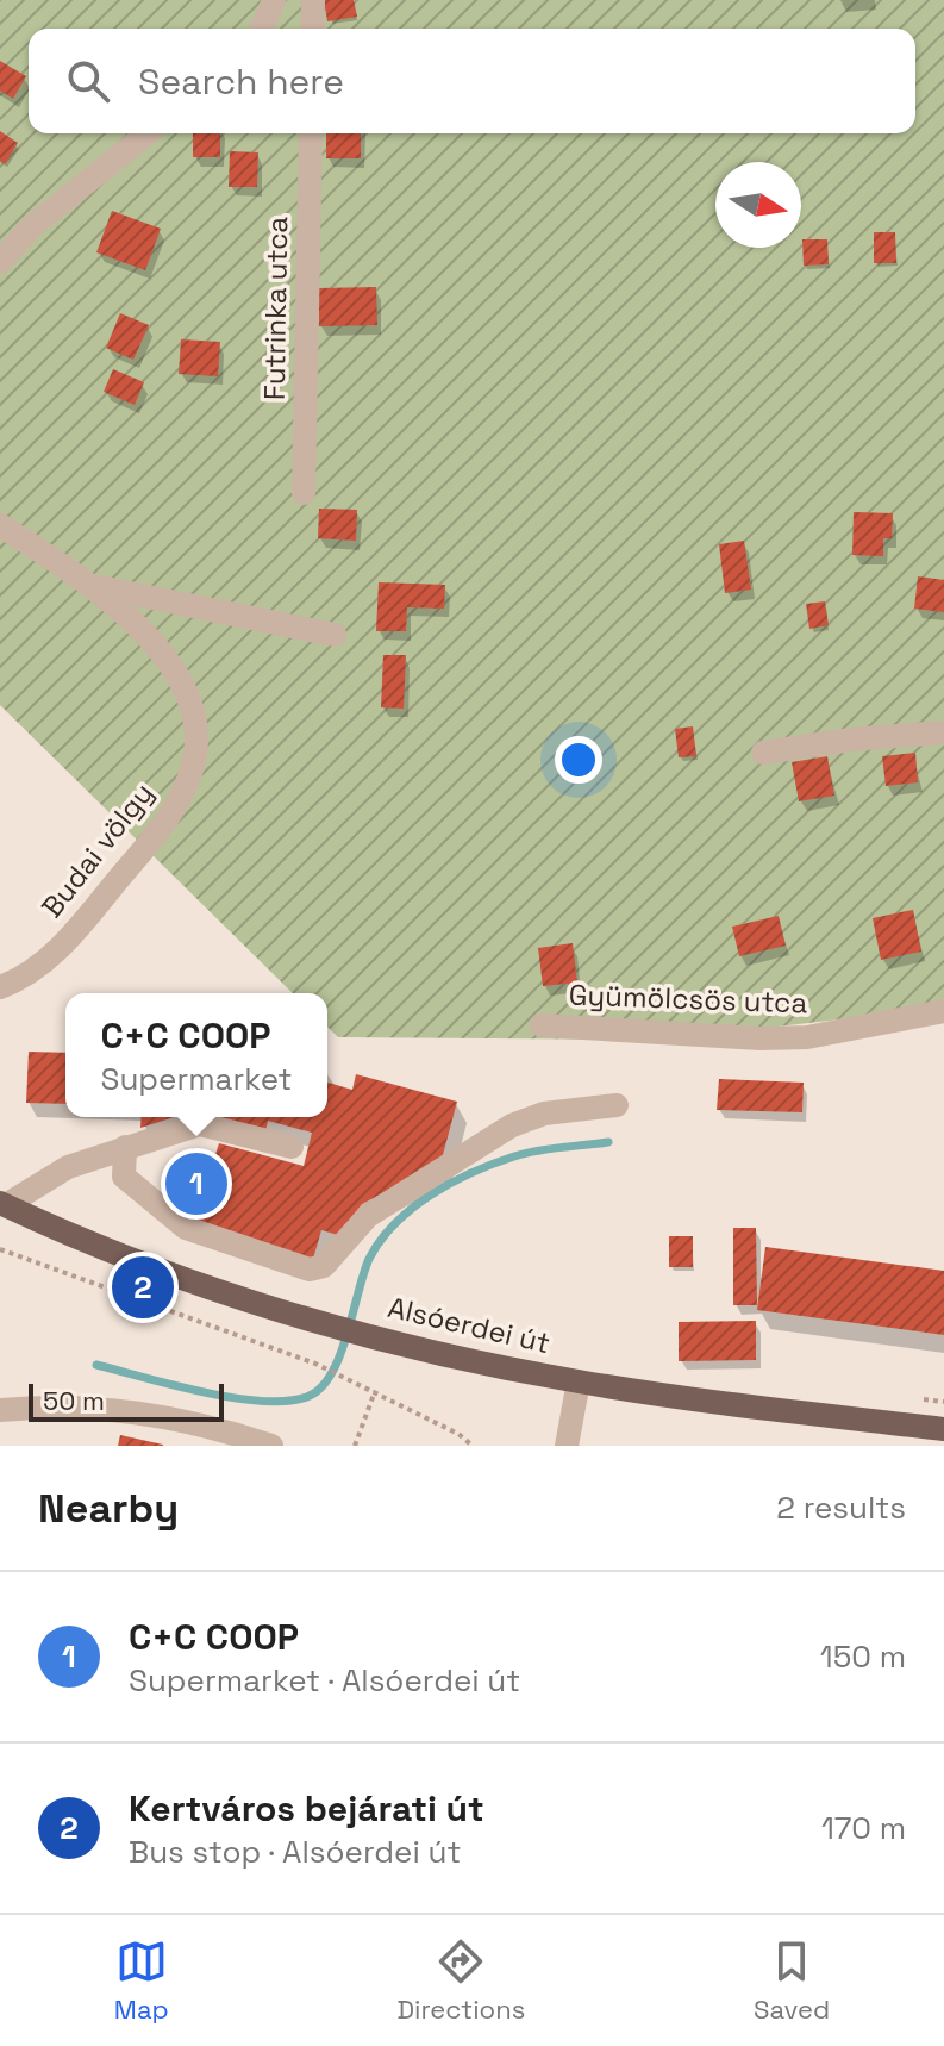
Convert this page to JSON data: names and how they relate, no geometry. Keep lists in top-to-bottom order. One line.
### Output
{"streets":{"main road":["Alsóerdei út"],"street":["Futrinka utca","Budai völgy","Gyümölcsös utca"]},"scale_bar":"50 m","north":"right","page":{"search":"Search here","popup":["C+C COOP","Supermarket"],"pins":["1","2"],"scale":"50 m","heading":["Nearby","2 results"],"list":[{"mark":"1","name":"C+C COOP","note":"Supermarket · Alsóerdei út","value":"150 m"},{"mark":"2","name":"Kertváros bejárati út","note":"Bus stop · Alsóerdei út","value":"170 m"}],"nav":["Map","Directions","Saved"]}}
